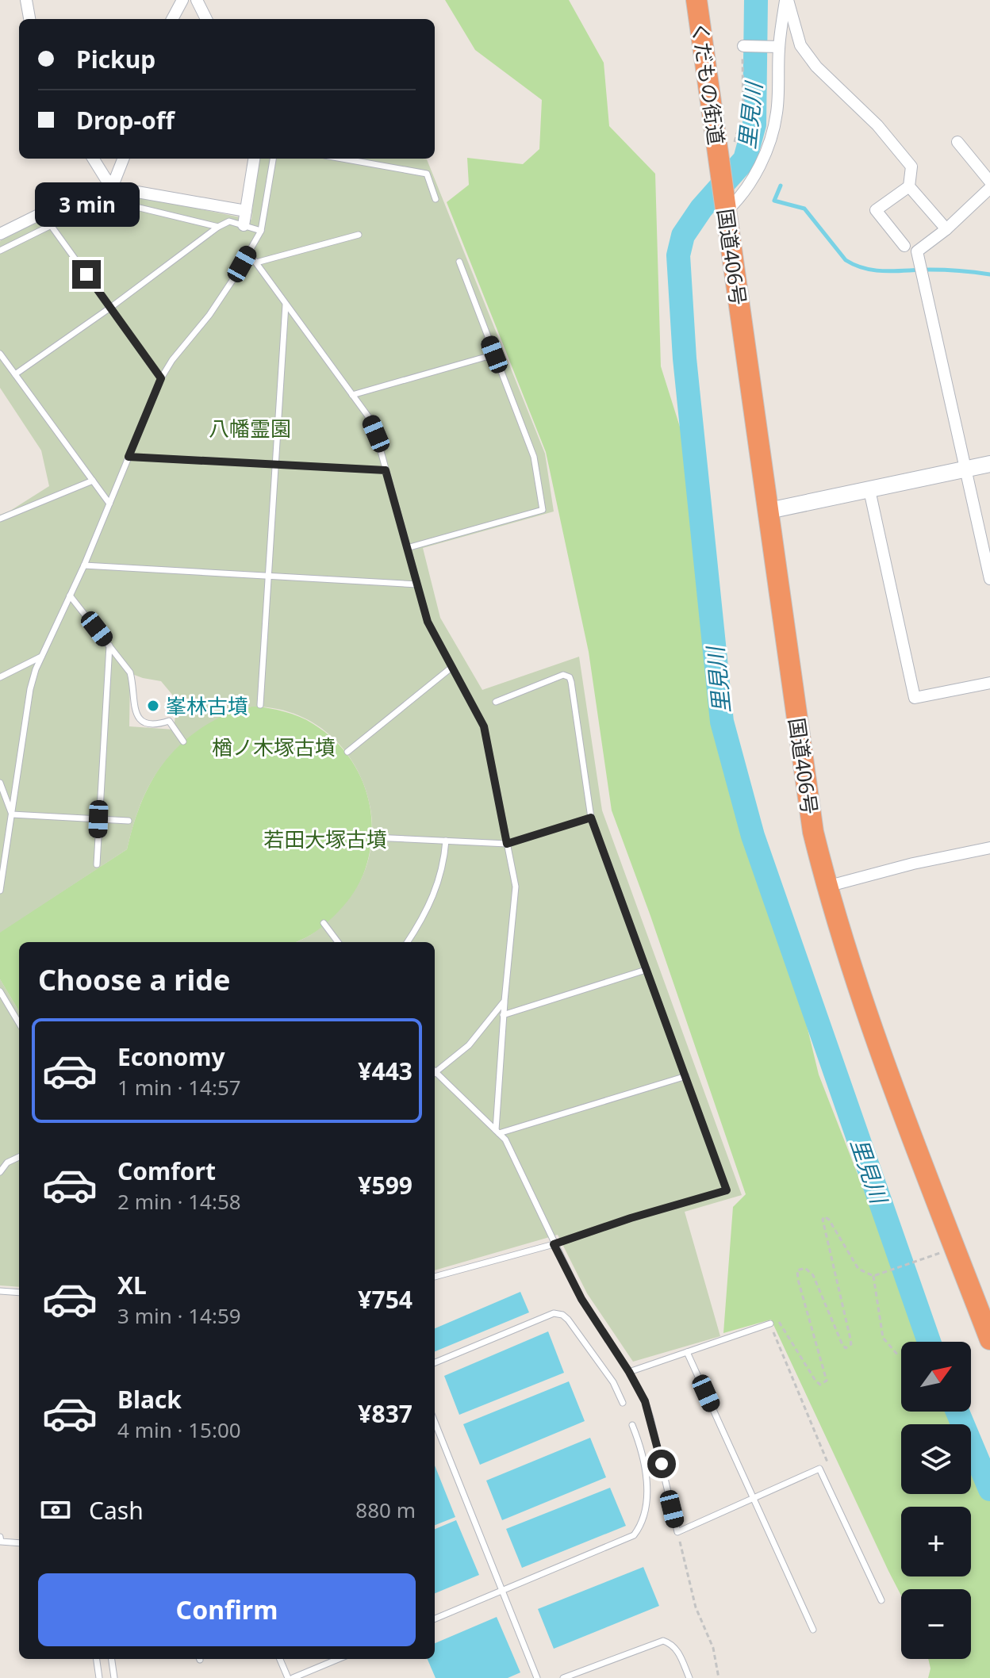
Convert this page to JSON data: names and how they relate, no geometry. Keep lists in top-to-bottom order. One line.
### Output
{"streets":{"highway":["くだもの街道","国道406号"]},"crossings":[["くだもの街道","国道406号"]],"water":["里見川"],"parks":["八幡霊園","楢ノ木塚古墳","若田大塚古墳"],"places":["峯林古墳"],"north":"top right","page":{"banner":["Pickup","Drop-off"],"bubble":"3 min","heading":"Choose a ride","list":[{"name":"Economy","note":"1 min · 14:57","value":"¥443"},{"name":"Comfort","note":"2 min · 14:58","value":"¥599"},{"name":"XL","note":"3 min · 14:59","value":"¥754"},{"name":"Black","note":"4 min · 15:00","value":"¥837"}],"map_buttons":["+","−"],"pay":["Cash","880 m"],"buttons":"Confirm"}}
